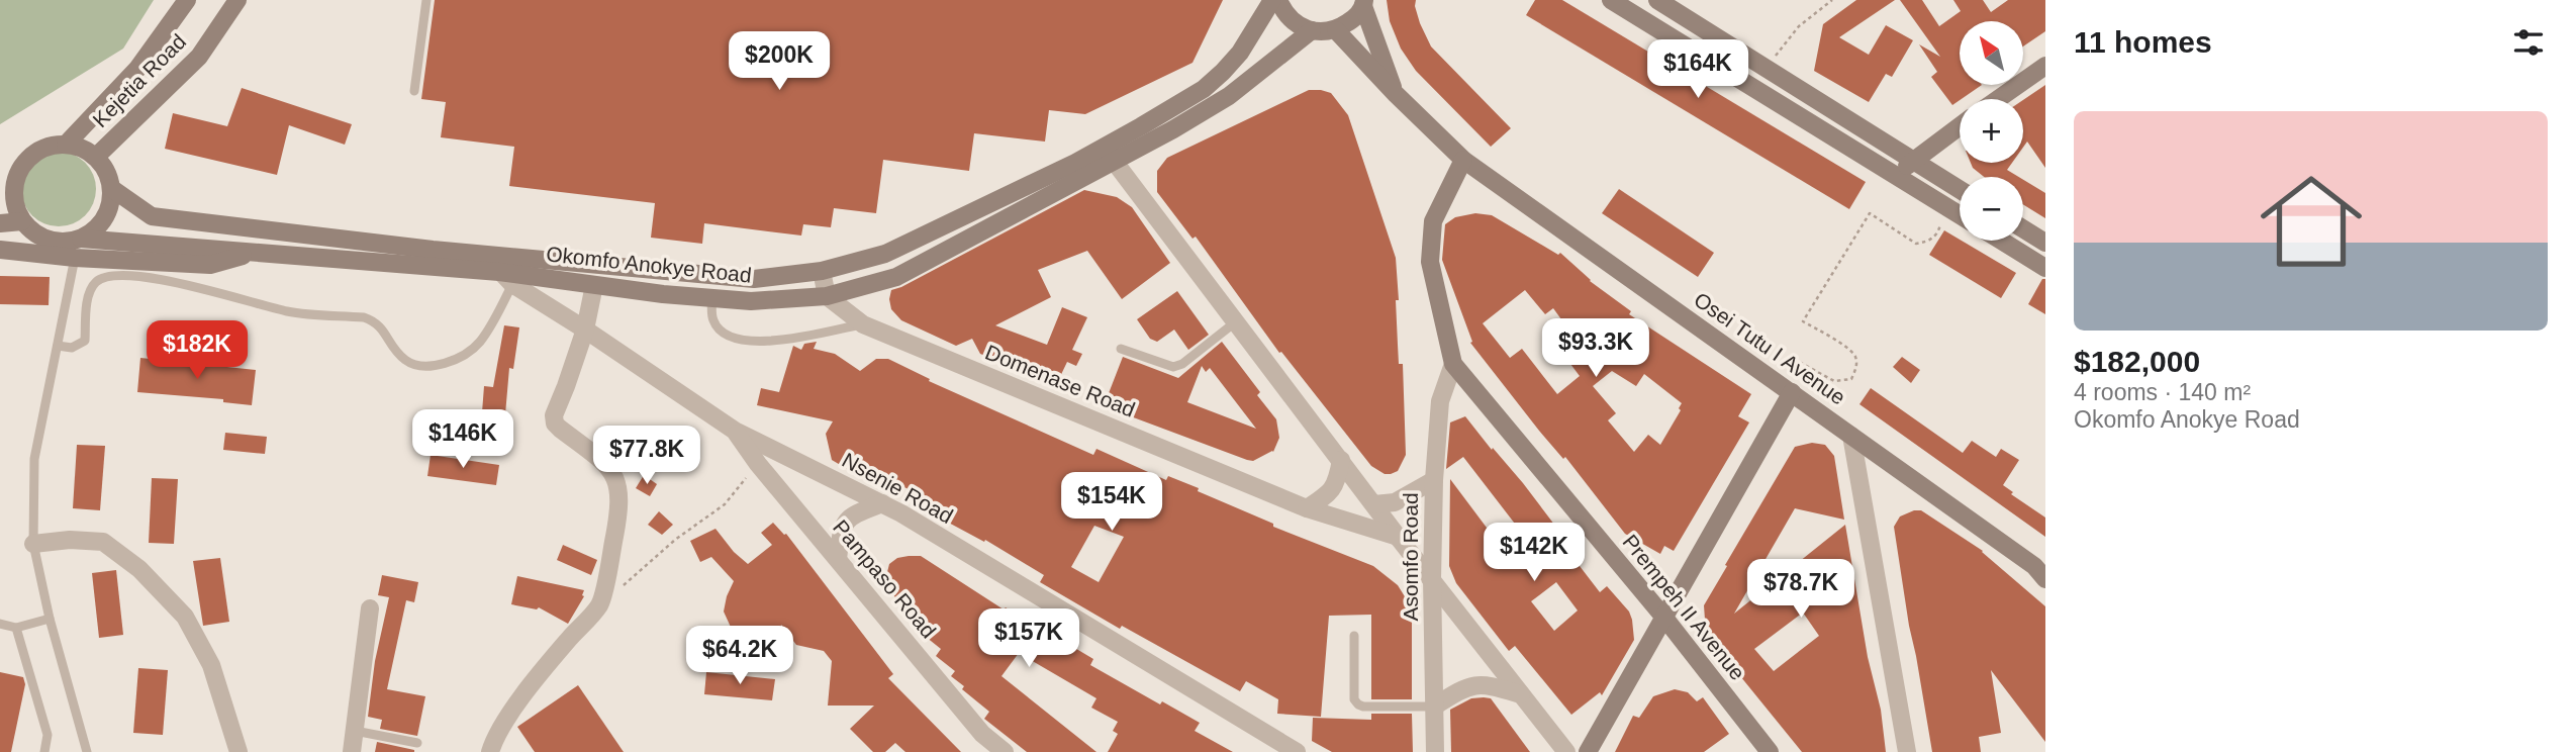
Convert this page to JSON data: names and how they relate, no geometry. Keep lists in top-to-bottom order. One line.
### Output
{"streets":{"main road":["Kejetia Road","Okomfo Anokye Road","Osei Tutu I Avenue","Prempeh II Avenue"],"street":["Domenase Road","Nsenie Road","Asomfo Road","Pampaso Road"]},"crossings":[["Kejetia Road","Okomfo Anokye Road"],["Okomfo Anokye Road","Domenase Road"],["Okomfo Anokye Road","Nsenie Road"],["Osei Tutu I Avenue","Prempeh II Avenue"],["Nsenie Road","Pampaso Road"],["Asomfo Road","Prempeh II Avenue"]],"north":"top left","page":{"heading":"11 homes","map_buttons":["+","−"],"price":["$200K","$164K","$93.3K","$182K","$146K","$77.8K","$154K","$142K","$78.7K","$157K","$64.2K"],"list":[{"name":"$182,000","note":"4 rooms · 140 m² · Okomfo Anokye Road"}]}}
